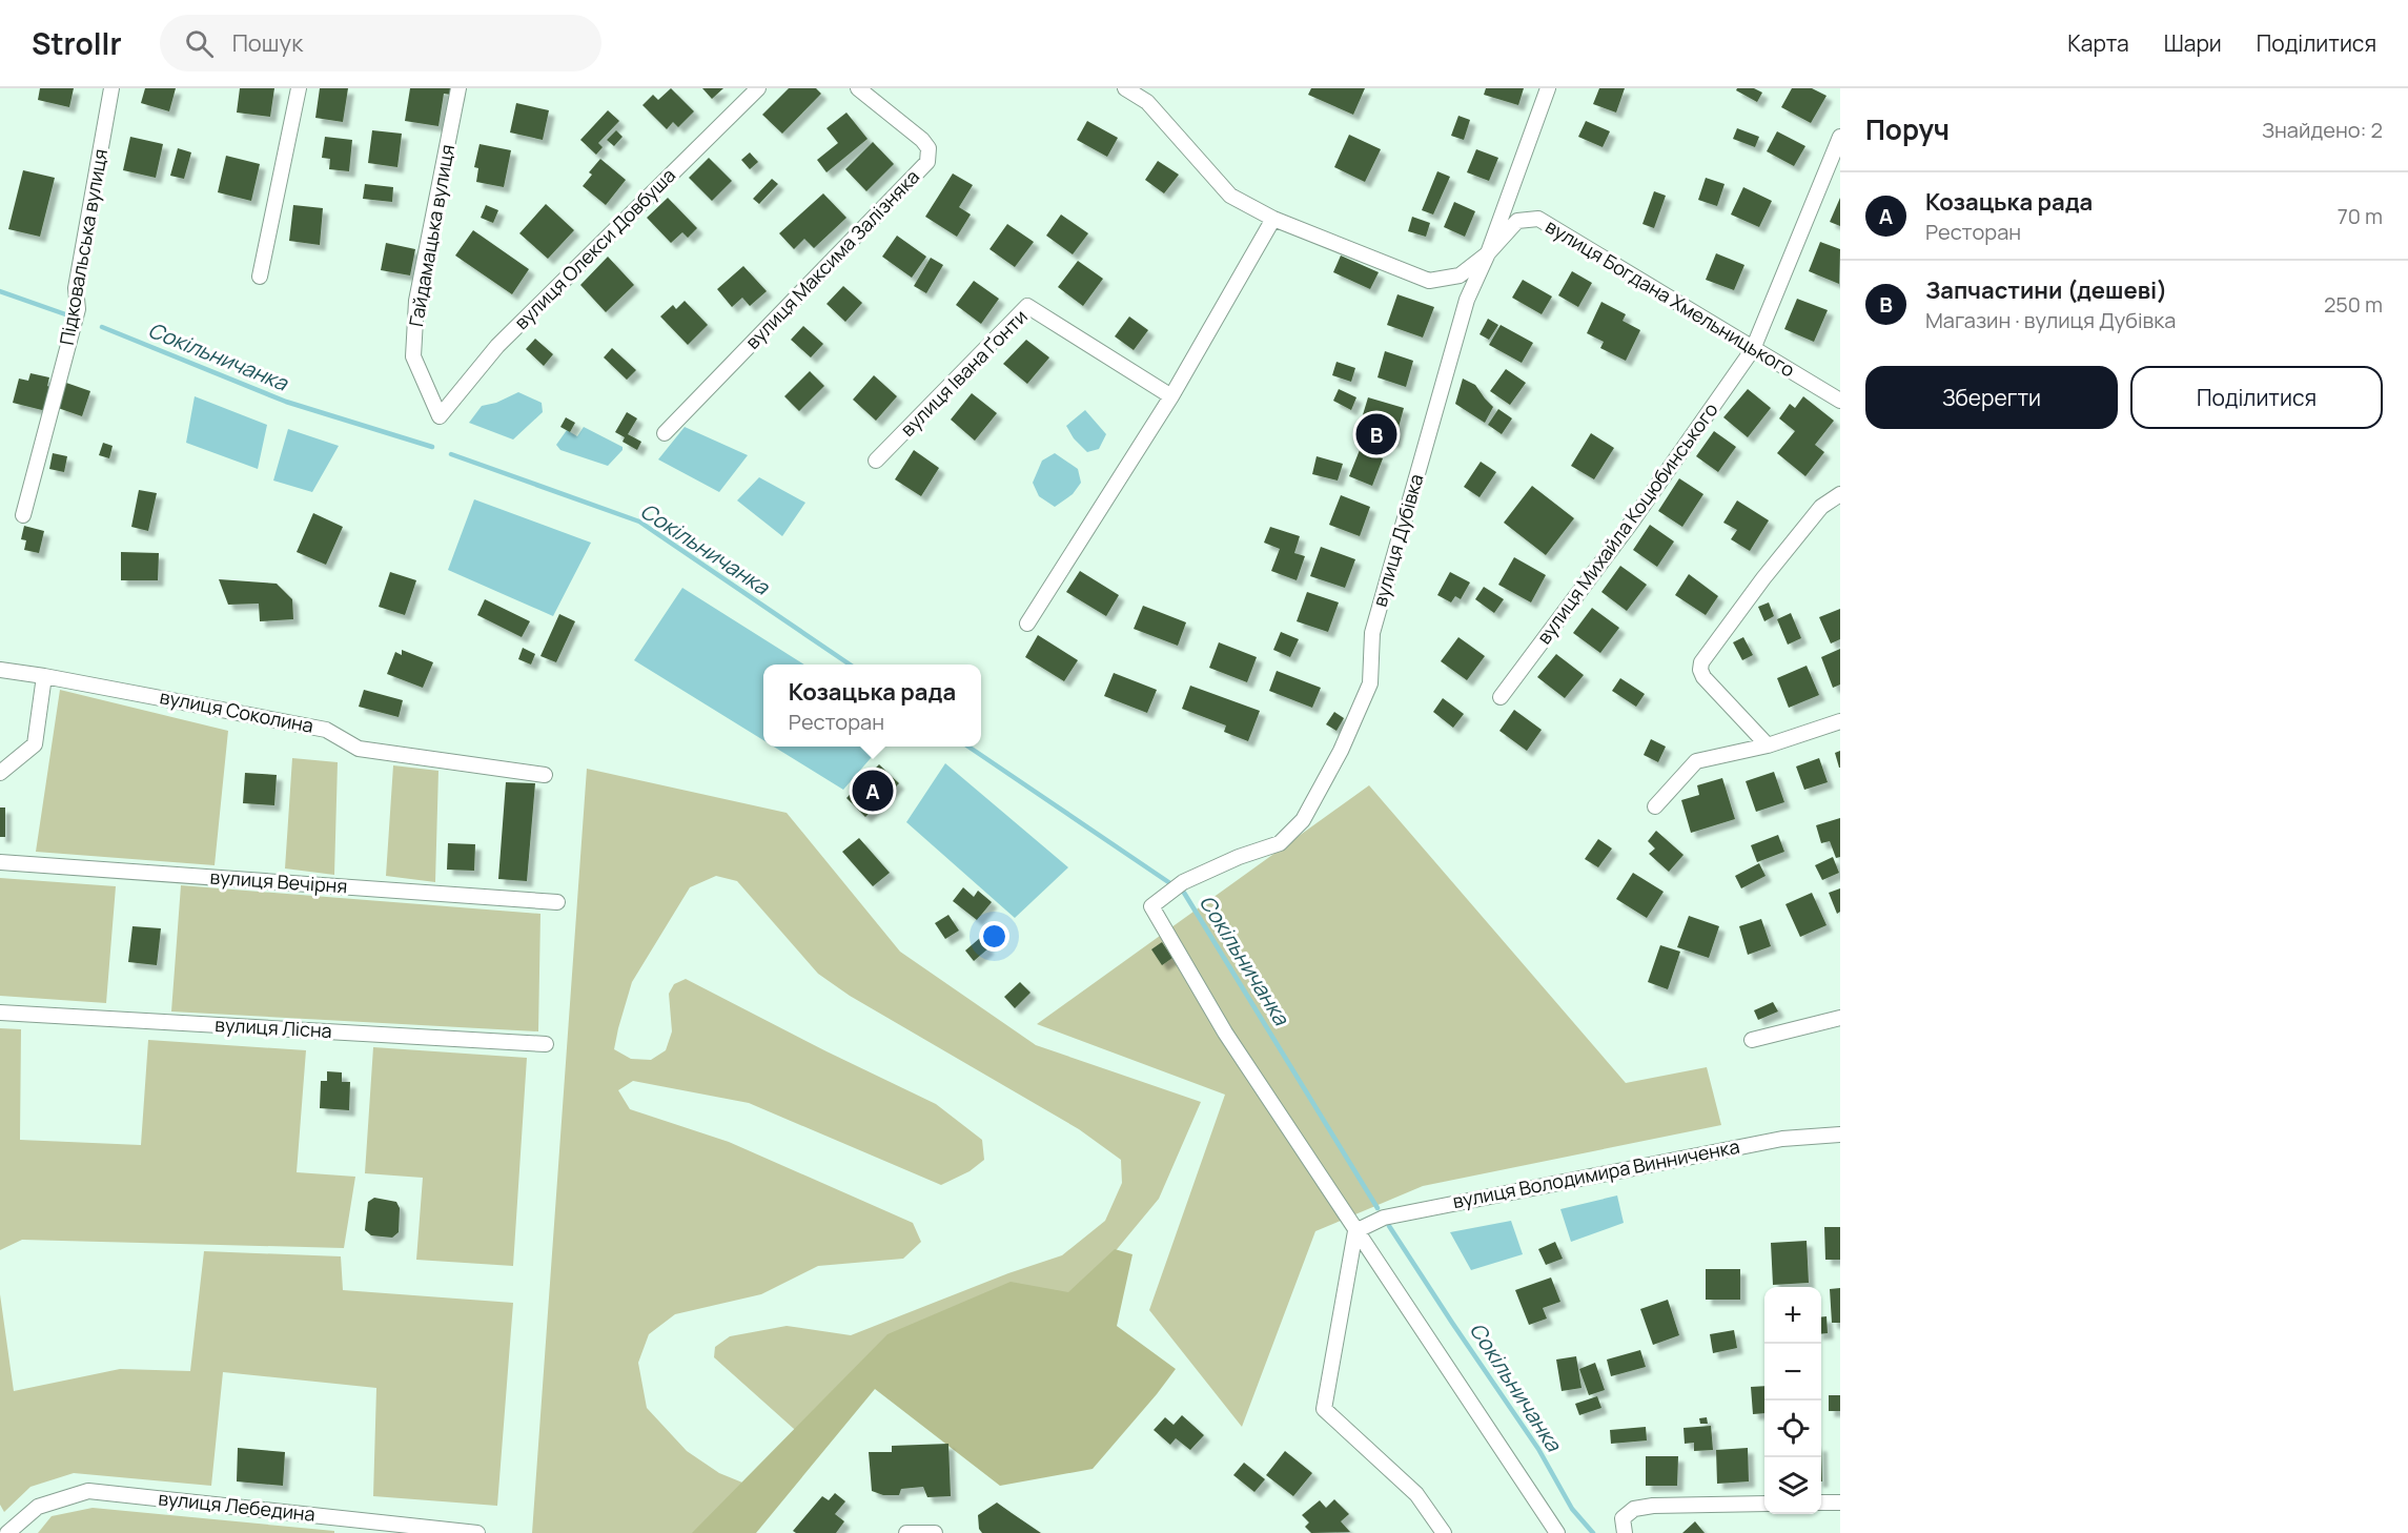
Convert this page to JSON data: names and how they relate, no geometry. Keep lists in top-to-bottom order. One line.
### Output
{"streets":{"street":["Гайдамацька вулиця","Підковальська вулиця","вулиця Олекси Довбуша","вулиця Максима Залізняка","вулиця Богдана Хмельницького","вулиця Івана Ґонти","вулиця Михайла Коцюбинського","вулиця Дубівка","вулиця Соколина","вулиця Вечірня","вулиця Лісна","вулиця Володимира Винниченка","вулиця Лебедина"]},"crossings":[["Гайдамацька вулиця","вулиця Олекси Довбуша"],["вулиця Богдана Хмельницького","вулиця Михайла Коцюбинського"],["вулиця Богдана Хмельницького","вулиця Дубівка"],["вулиця Дубівка","вулиця Володимира Винниченка"]],"water":["Сокільничанка"],"page":{"header":"Strollr","search":"Пошук","nav":["Карта","Шари","Поділитися"],"heading":["Поруч","Знайдено: 2"],"list":[{"mark":"A","name":"Козацька рада","note":"Ресторан","value":"70 m"},{"mark":"B","name":"Запчастини (дешеві)","note":"Магазин · вулиця Дубівка","value":"250 m"}],"buttons":["Зберегти","Поділитися"],"pins":["B","A"],"popup":["Козацька рада","Ресторан"],"map_buttons":["+","−"]}}
